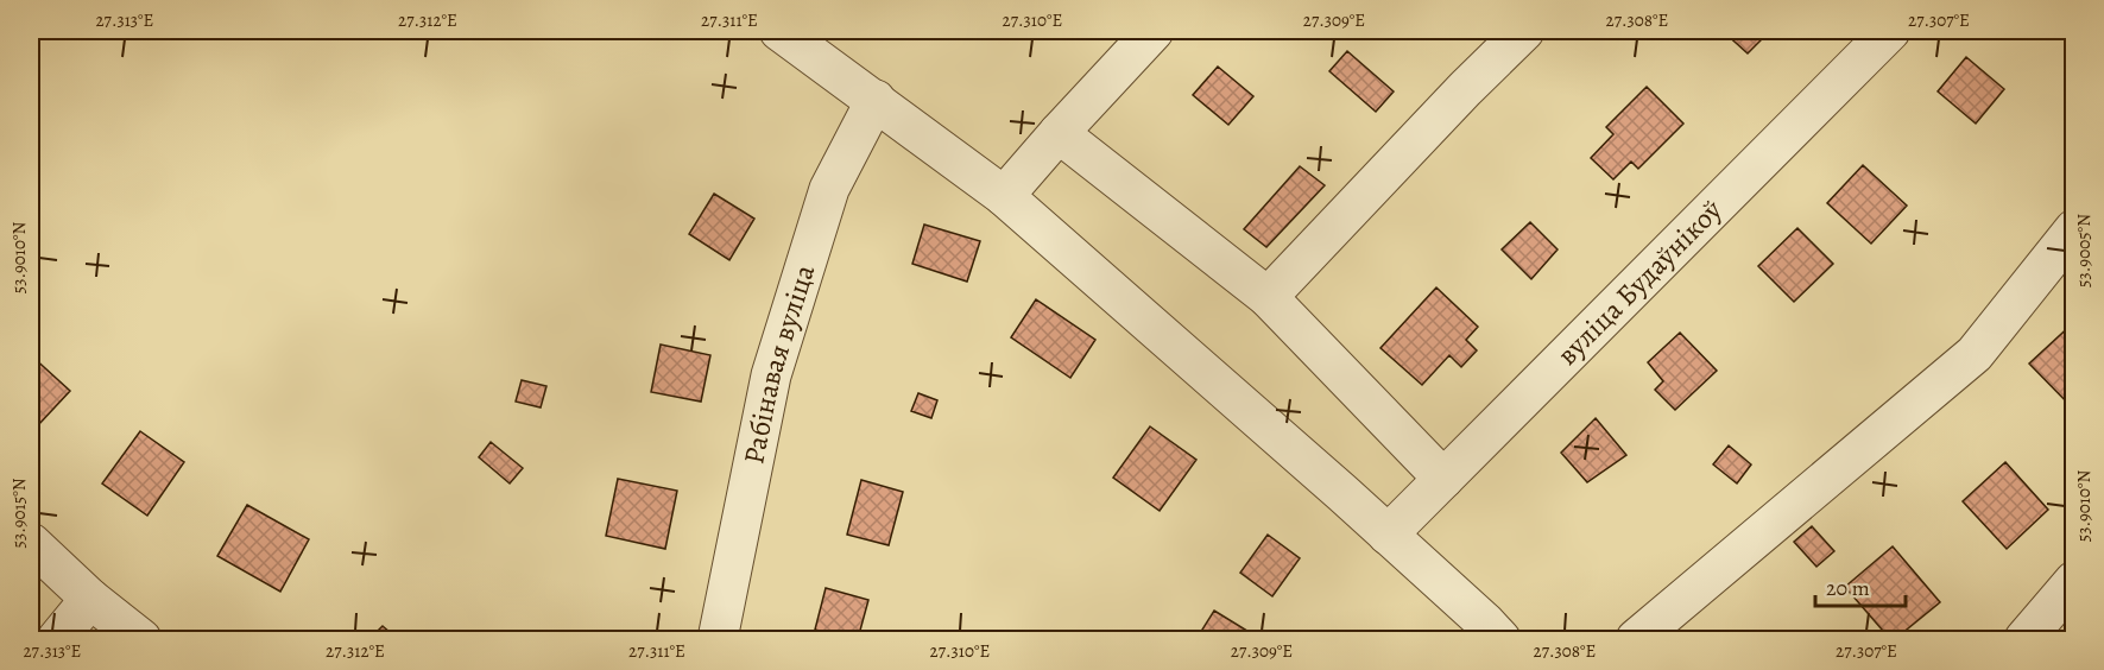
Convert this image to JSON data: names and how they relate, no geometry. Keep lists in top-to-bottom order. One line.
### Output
{"streets":{"street":["вуліца Будаўнікоў","Рабінавая вуліца"]},"scale_bar":"20 m","coordinates":["27.313°E","27.312°E","27.311°E","27.310°E","27.309°E","27.308°E","27.307°E","53.9005°N","53.9010°N","53.9015°N"]}
